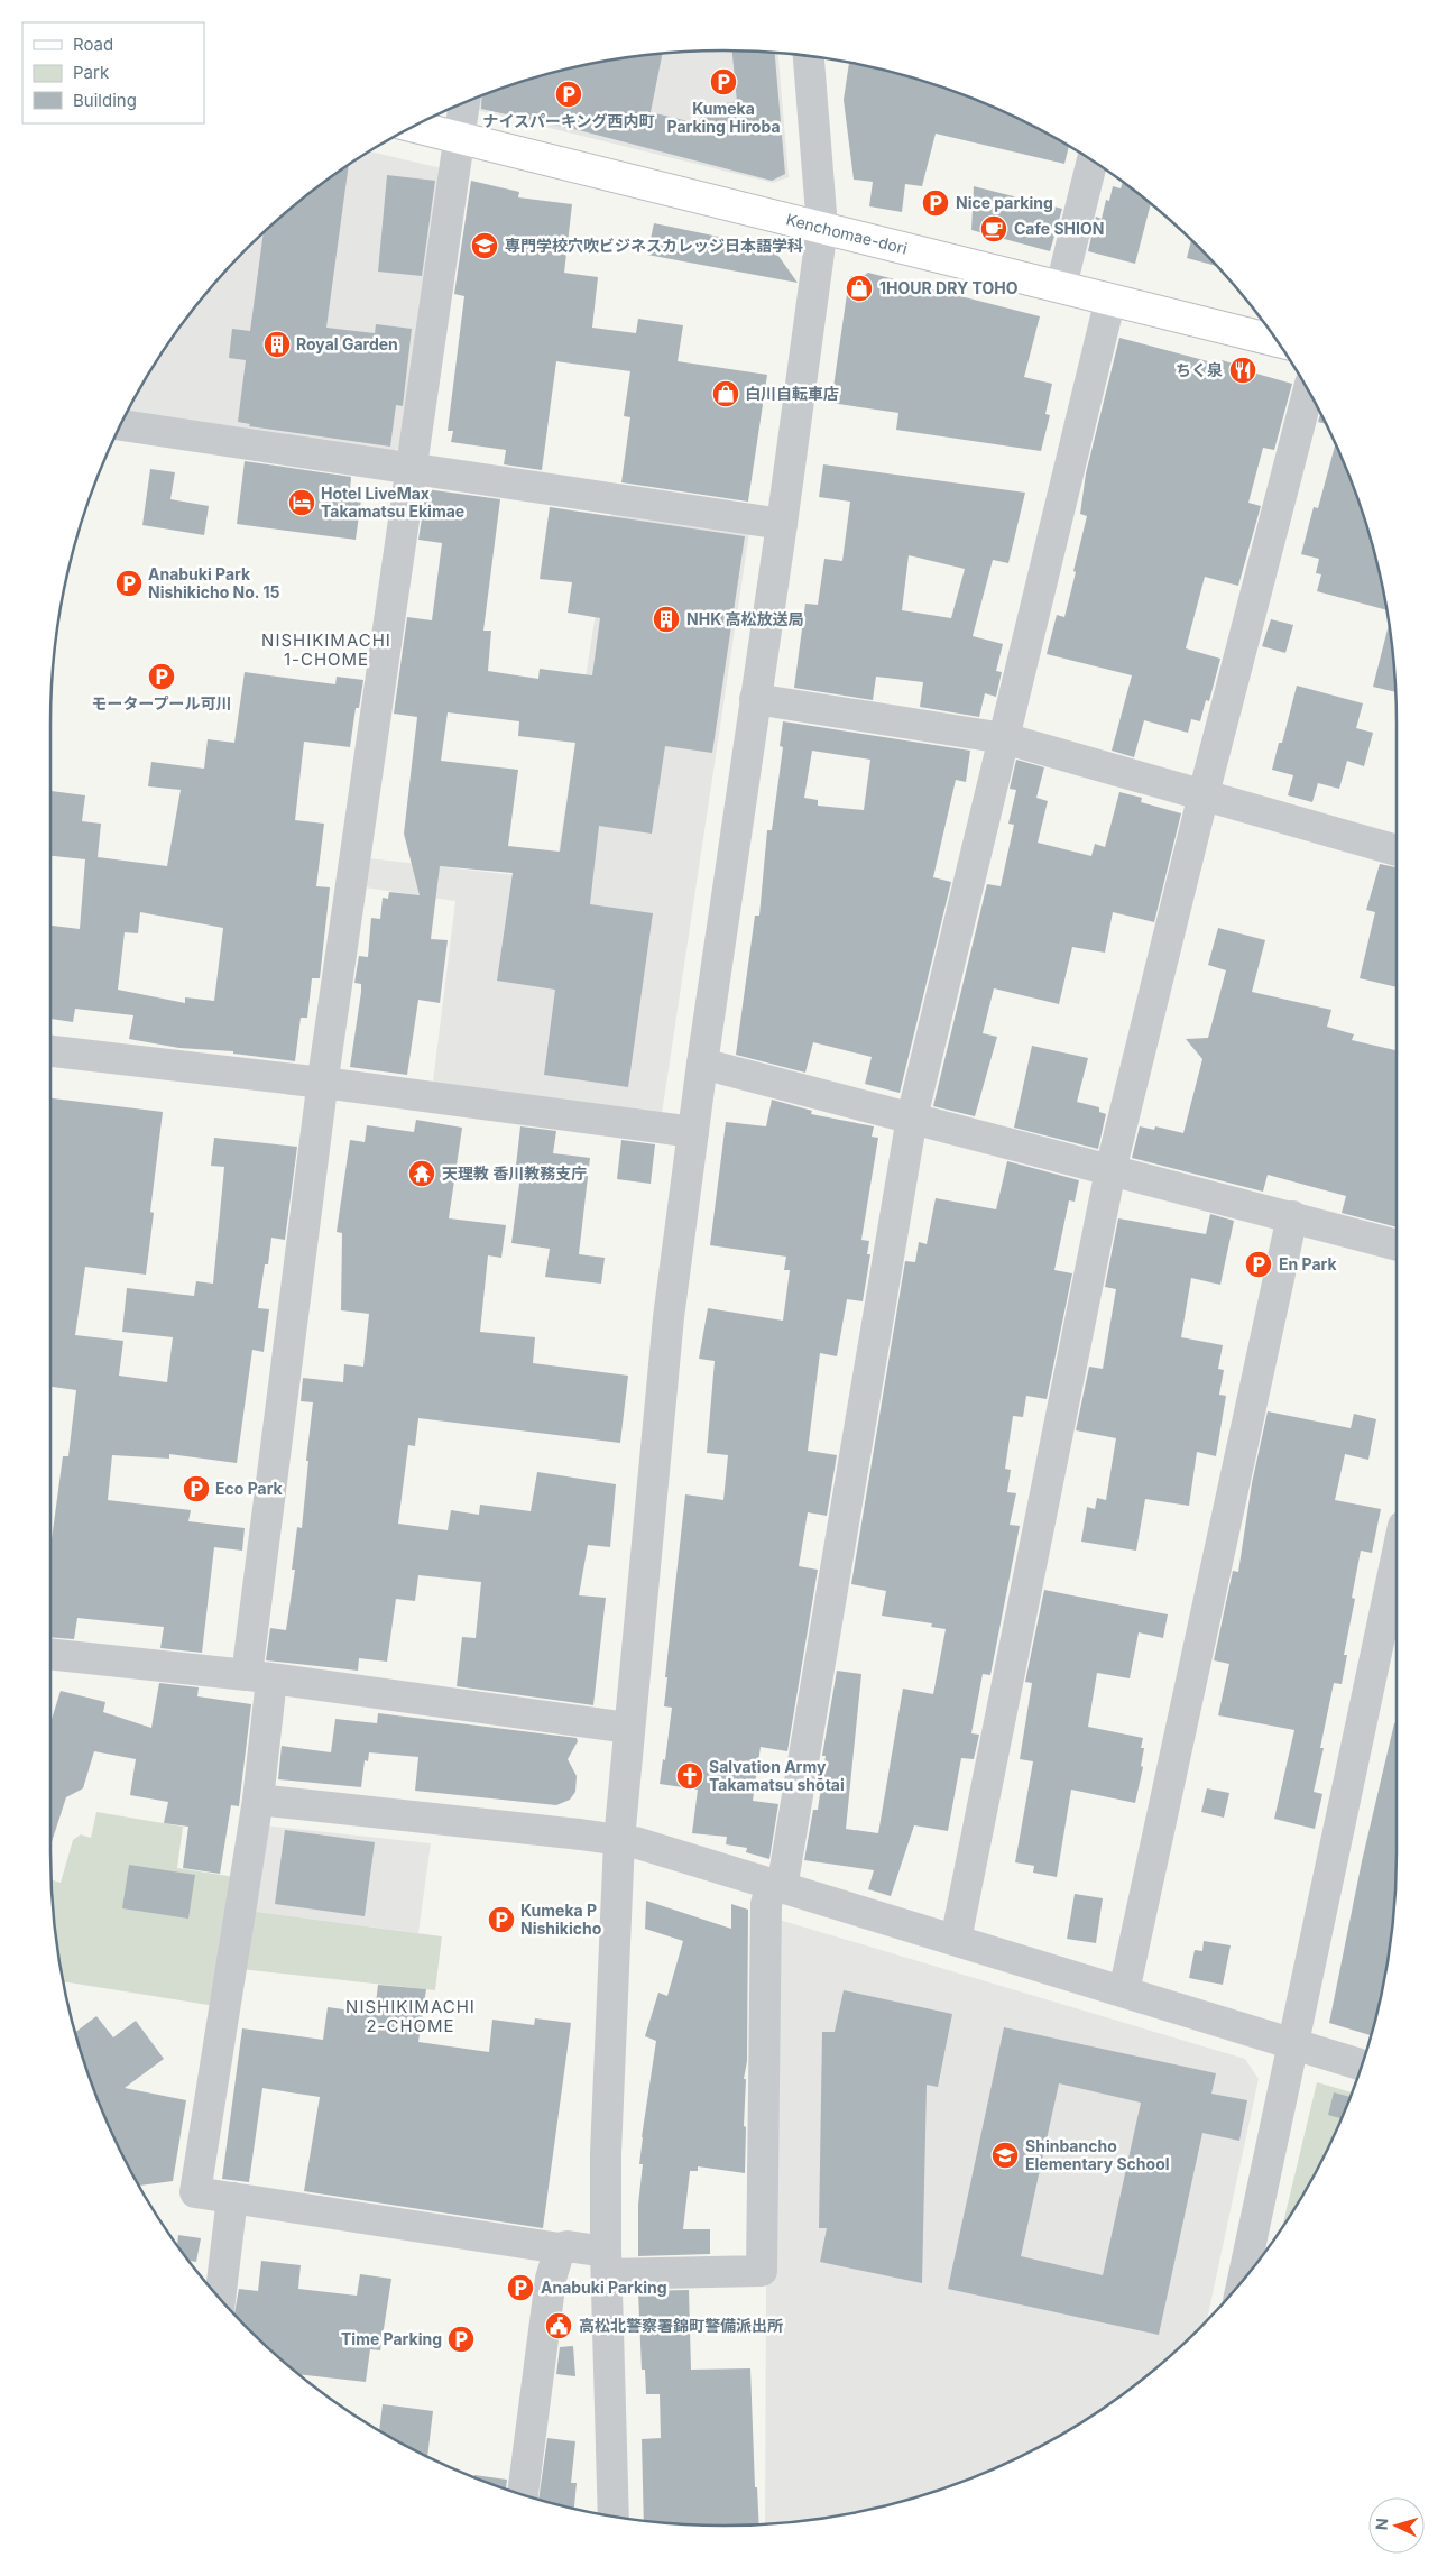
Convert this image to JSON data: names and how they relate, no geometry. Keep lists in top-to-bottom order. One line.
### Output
{"streets":{"main road":["Kenchomae-dori"]},"districts":["NISHIKIMACHI 1-CHOME","NISHIKIMACHI 2-CHOME"],"places":{"parking":["Kumeka Parking Hiroba","ナイスパーキング西内町","Nice parking","Anabuki Park Nishikicho No. 15","モータープール可川","En Park","Eco Park","Kumeka P Nishikicho","Anabuki Parking","Time Parking"],"cafe":["Cafe SHION"],"school or university":["専門学校穴吹ビジネスカレッジ日本語学科","Shinbancho Elementary School"],"shop":["1HOUR DRY TOHO","白川自転車店"],"building":["Royal Garden","NHK 高松放送局"],"restaurant":["ちく泉"],"hotel":["Hotel LiveMax Takamatsu Ekimae"],"temple":["天理教 香川教務支庁"],"church":["Salvation Army Takamatsu shōtai"],"public building":["高松北警察署錦町警備派出所"]},"legend":["Road","Park","Building"],"north":"left"}
